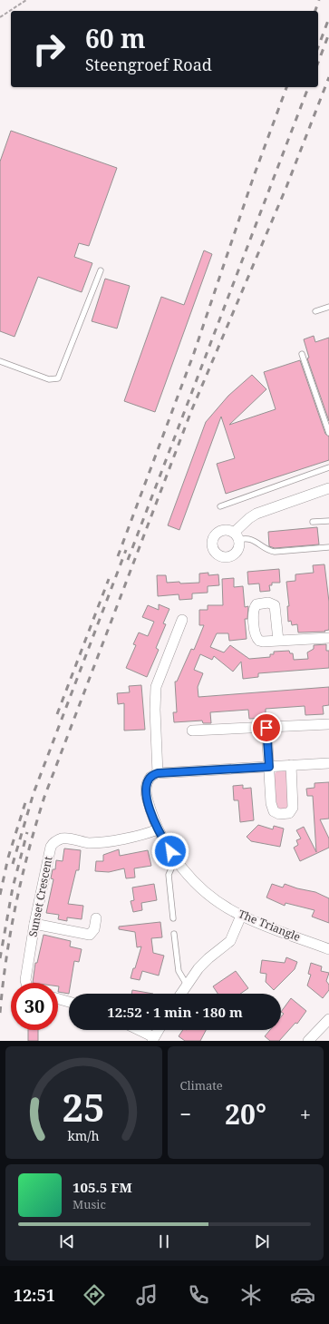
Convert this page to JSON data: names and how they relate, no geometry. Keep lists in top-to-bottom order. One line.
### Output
{"streets":{"street":["Sunset Crescent","The Triangle"]},"crossings":[["Sunset Crescent","The Triangle"]],"page":{"turn":["60 m","Steengroef Road"],"limit":"30","trip":"12:52 · 1 min · 180 m","tile":"Climate","heat":["−","20°","+"],"song":["105.5 FM","Music"],"tabs":"12:51","gauge":["25","km/h"]}}
